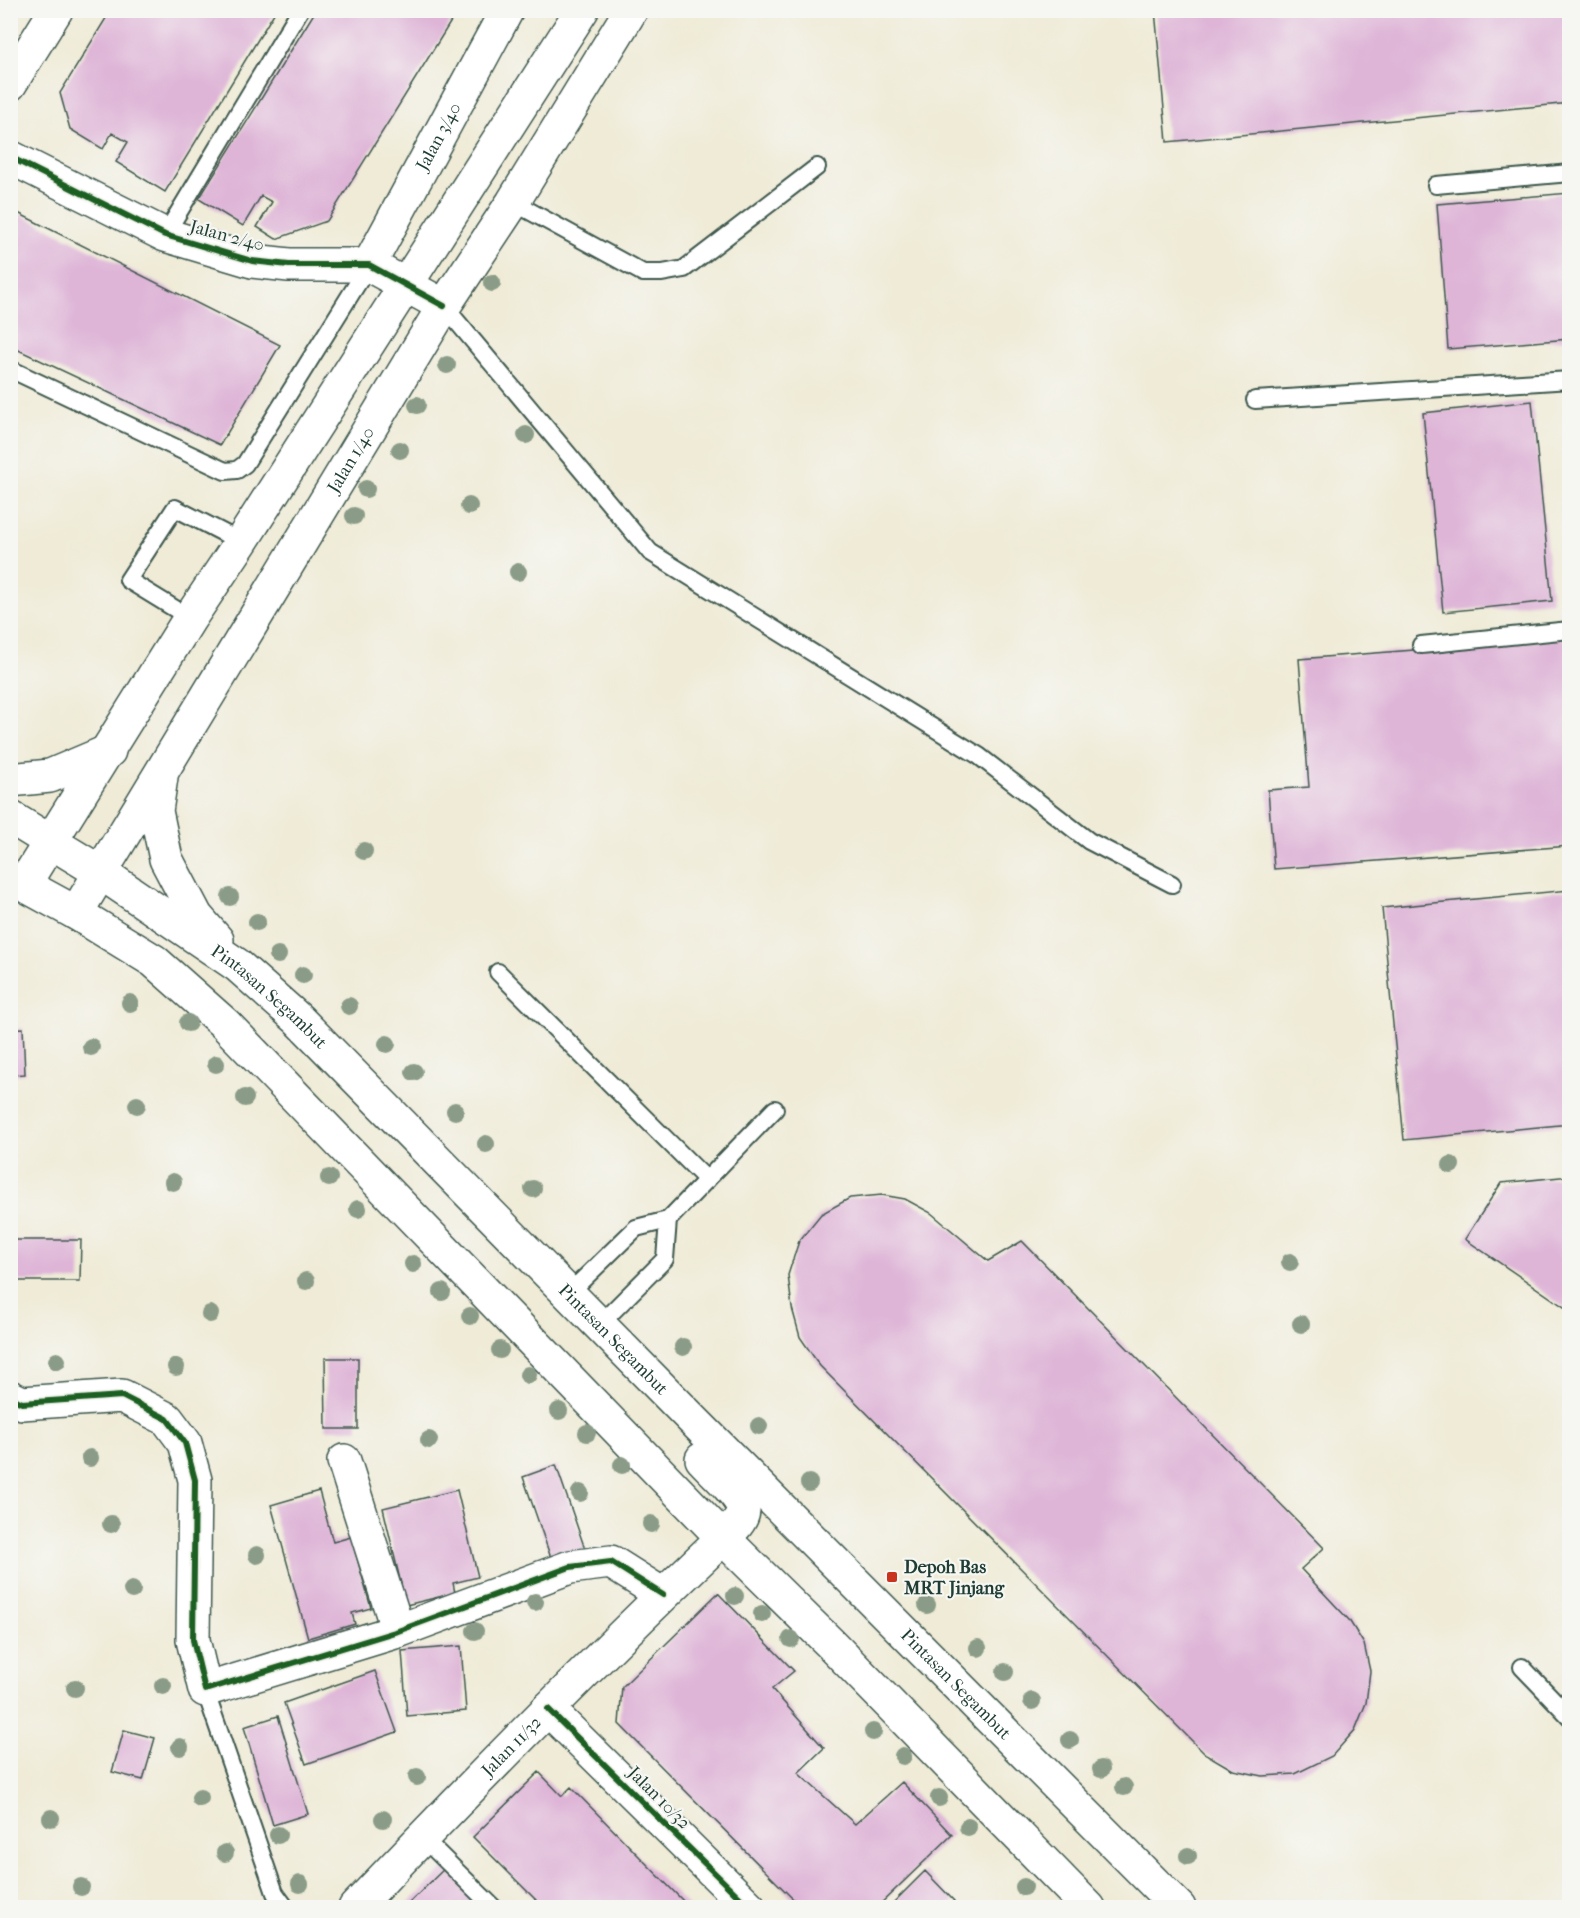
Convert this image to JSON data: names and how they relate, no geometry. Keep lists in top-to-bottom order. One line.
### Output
{"streets":{"main road":["Jalan 3/40","Jalan 2/40","Jalan 1/40","Pintasan Segambut","Jalan 11/32","Jalan 10/32"]},"crossings":[["Jalan 3/40","Jalan 2/40"],["Jalan 2/40","Jalan 1/40"],["Jalan 1/40","Pintasan Segambut"],["Pintasan Segambut","Jalan 11/32"],["Jalan 11/32","Jalan 10/32"]],"places":{"transit":["Depoh Bas MRT Jinjang"]}}
